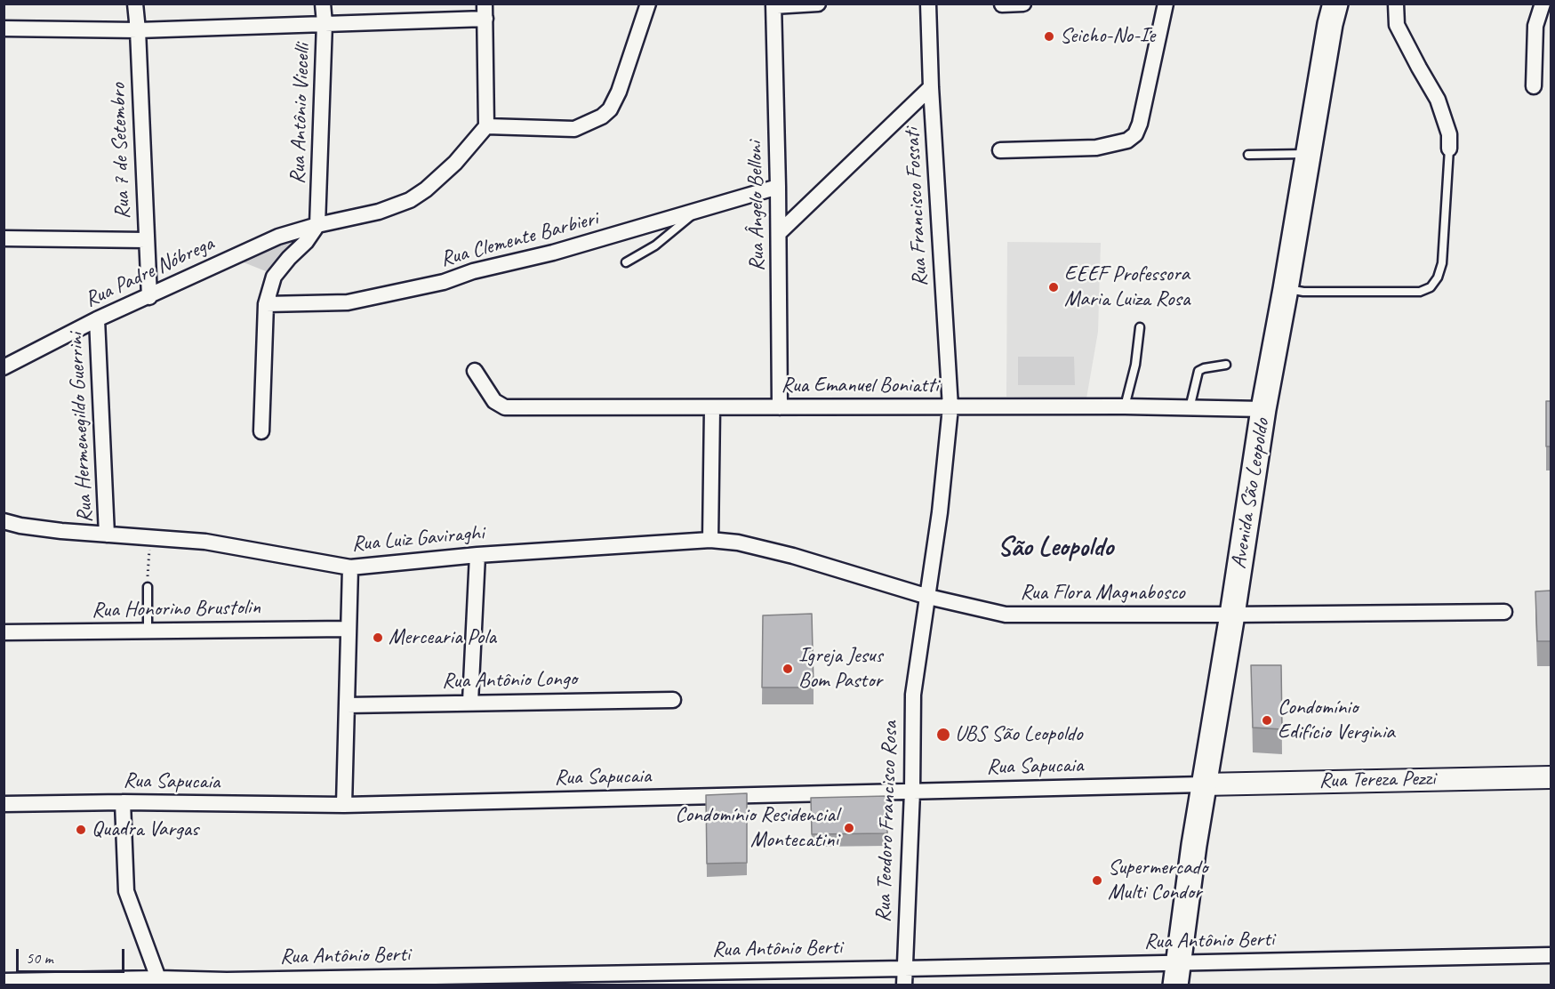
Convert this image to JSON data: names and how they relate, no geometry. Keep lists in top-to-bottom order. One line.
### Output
{"streets":{"main road":["Avenida São Leopoldo"],"street":["Rua Antônio Viecelli","Rua 7 de Setembro","Rua Ângelo Belloni","Rua Francisco Fossati","Rua Clemente Barbieri","Rua Padre Nóbrega","Rua Emanuel Boniatti","Rua Hermenegildo Guerrini","Rua Luiz Gaviraghi","Rua Flora Magnabosco","Rua Honorino Brustolin","Rua Antônio Longo","Rua Sapucaia","Rua Tereza Pezzi","Rua Teodoro Francisco Rosa","Rua Antônio Berti"]},"crossings":[["Rua Antônio Viecelli","Rua Padre Nóbrega"],["Rua 7 de Setembro","Rua Padre Nóbrega"],["Rua Ângelo Belloni","Rua Clemente Barbieri"],["Rua Ângelo Belloni","Rua Emanuel Boniatti"],["Rua Francisco Fossati","Rua Emanuel Boniatti"],["Rua Francisco Fossati","Rua Flora Magnabosco"],["Rua Francisco Fossati","Rua Teodoro Francisco Rosa"],["Rua Padre Nóbrega","Rua Hermenegildo Guerrini"],["Rua Emanuel Boniatti","Avenida São Leopoldo"],["Rua Hermenegildo Guerrini","Rua Luiz Gaviraghi"],["Avenida São Leopoldo","Rua Flora Magnabosco"],["Avenida São Leopoldo","Rua Sapucaia"],["Avenida São Leopoldo","Rua Tereza Pezzi"],["Avenida São Leopoldo","Rua Antônio Berti"],["Rua Luiz Gaviraghi","Rua Flora Magnabosco"],["Rua Flora Magnabosco","Rua Teodoro Francisco Rosa"],["Rua Sapucaia","Rua Tereza Pezzi"],["Rua Sapucaia","Rua Teodoro Francisco Rosa"],["Rua Teodoro Francisco Rosa","Rua Antônio Berti"]],"districts":["São Leopoldo"],"places":["Seicho-No-Ie","EEEF Professora Maria Luiza Rosa","Mercearia Pola","Igreja Jesus Bom Pastor","Condomínio Edifício Verginia","UBS São Leopoldo","Condomínio Residencial Montecatini","Quadra Vargas","Supermercado Multi Condor"],"scale_bar":"50 m"}
